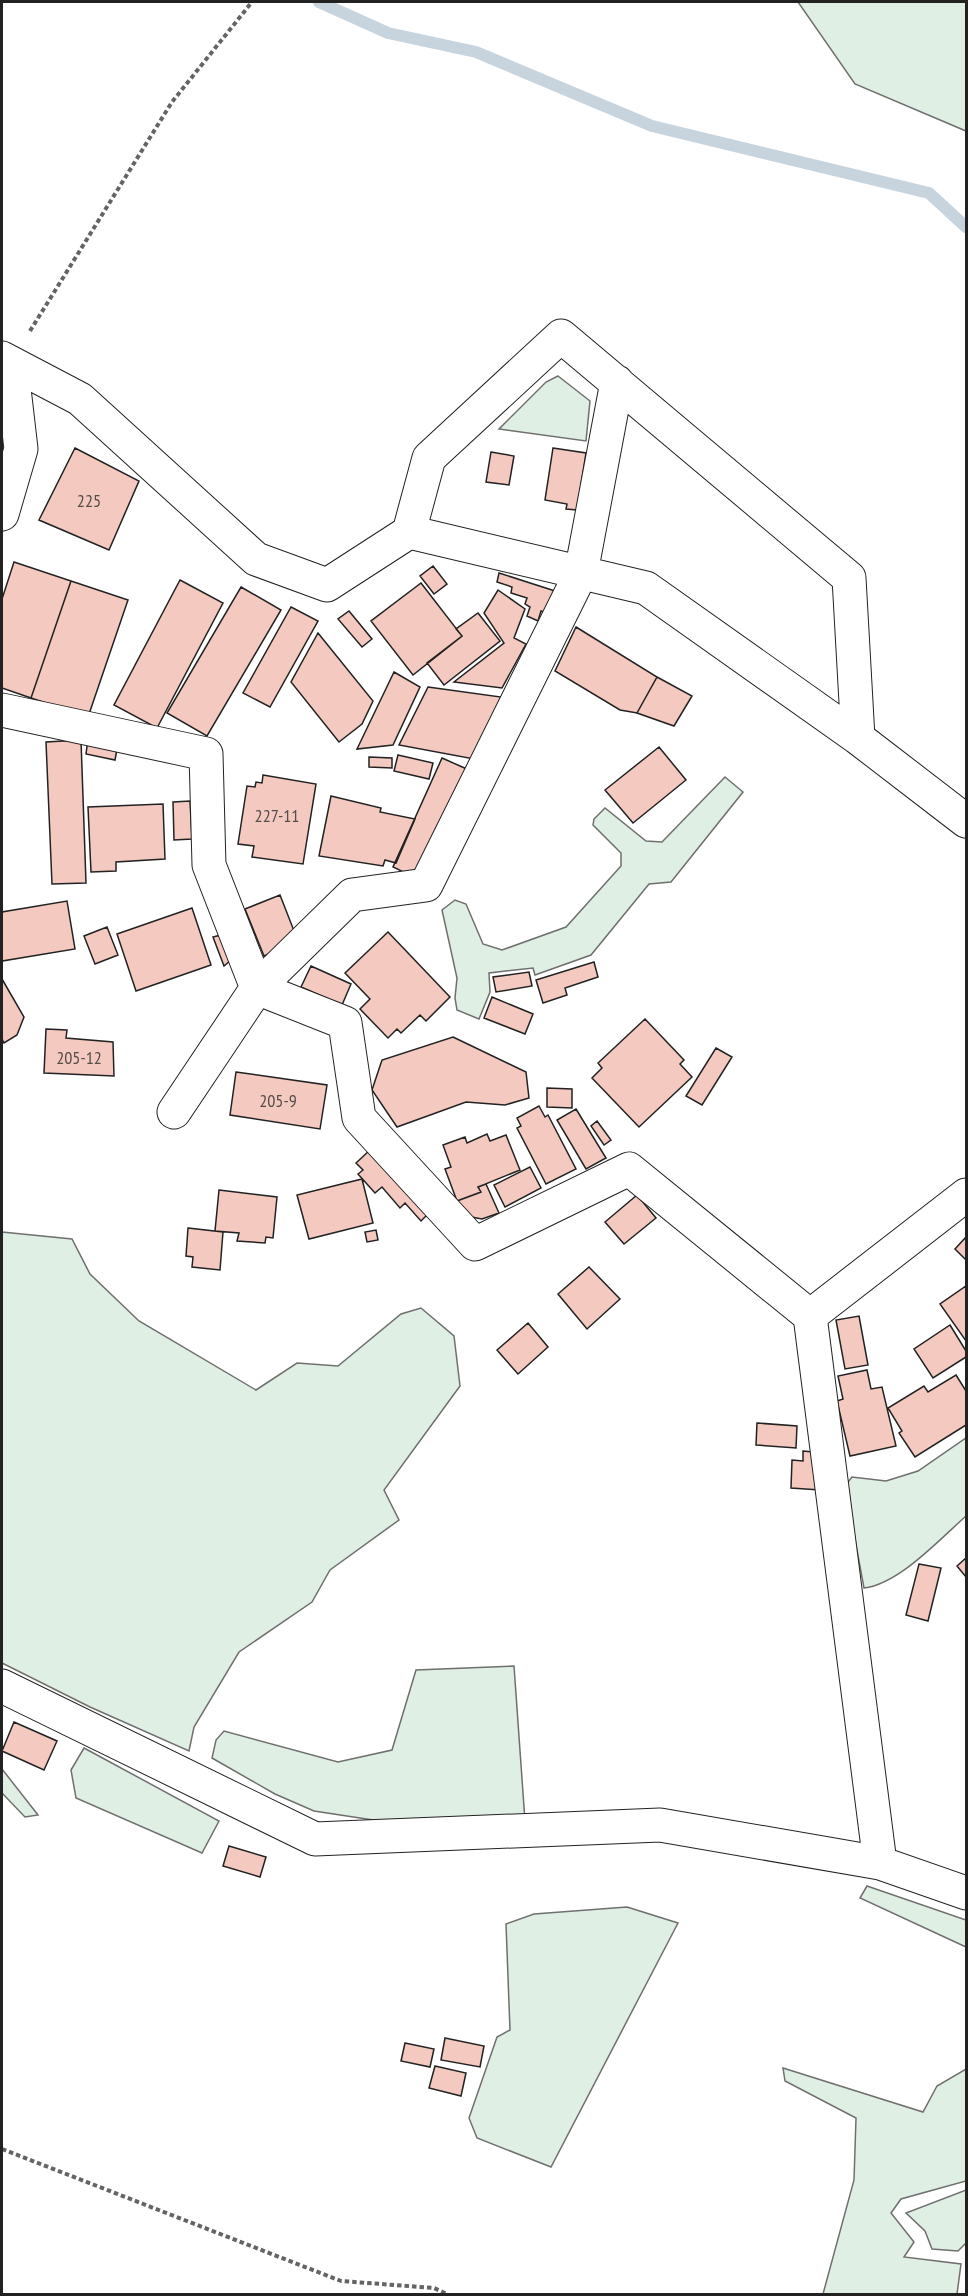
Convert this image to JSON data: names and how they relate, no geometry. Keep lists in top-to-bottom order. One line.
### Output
{"house_numbers":["225","227-11","205-12","205-9"]}
